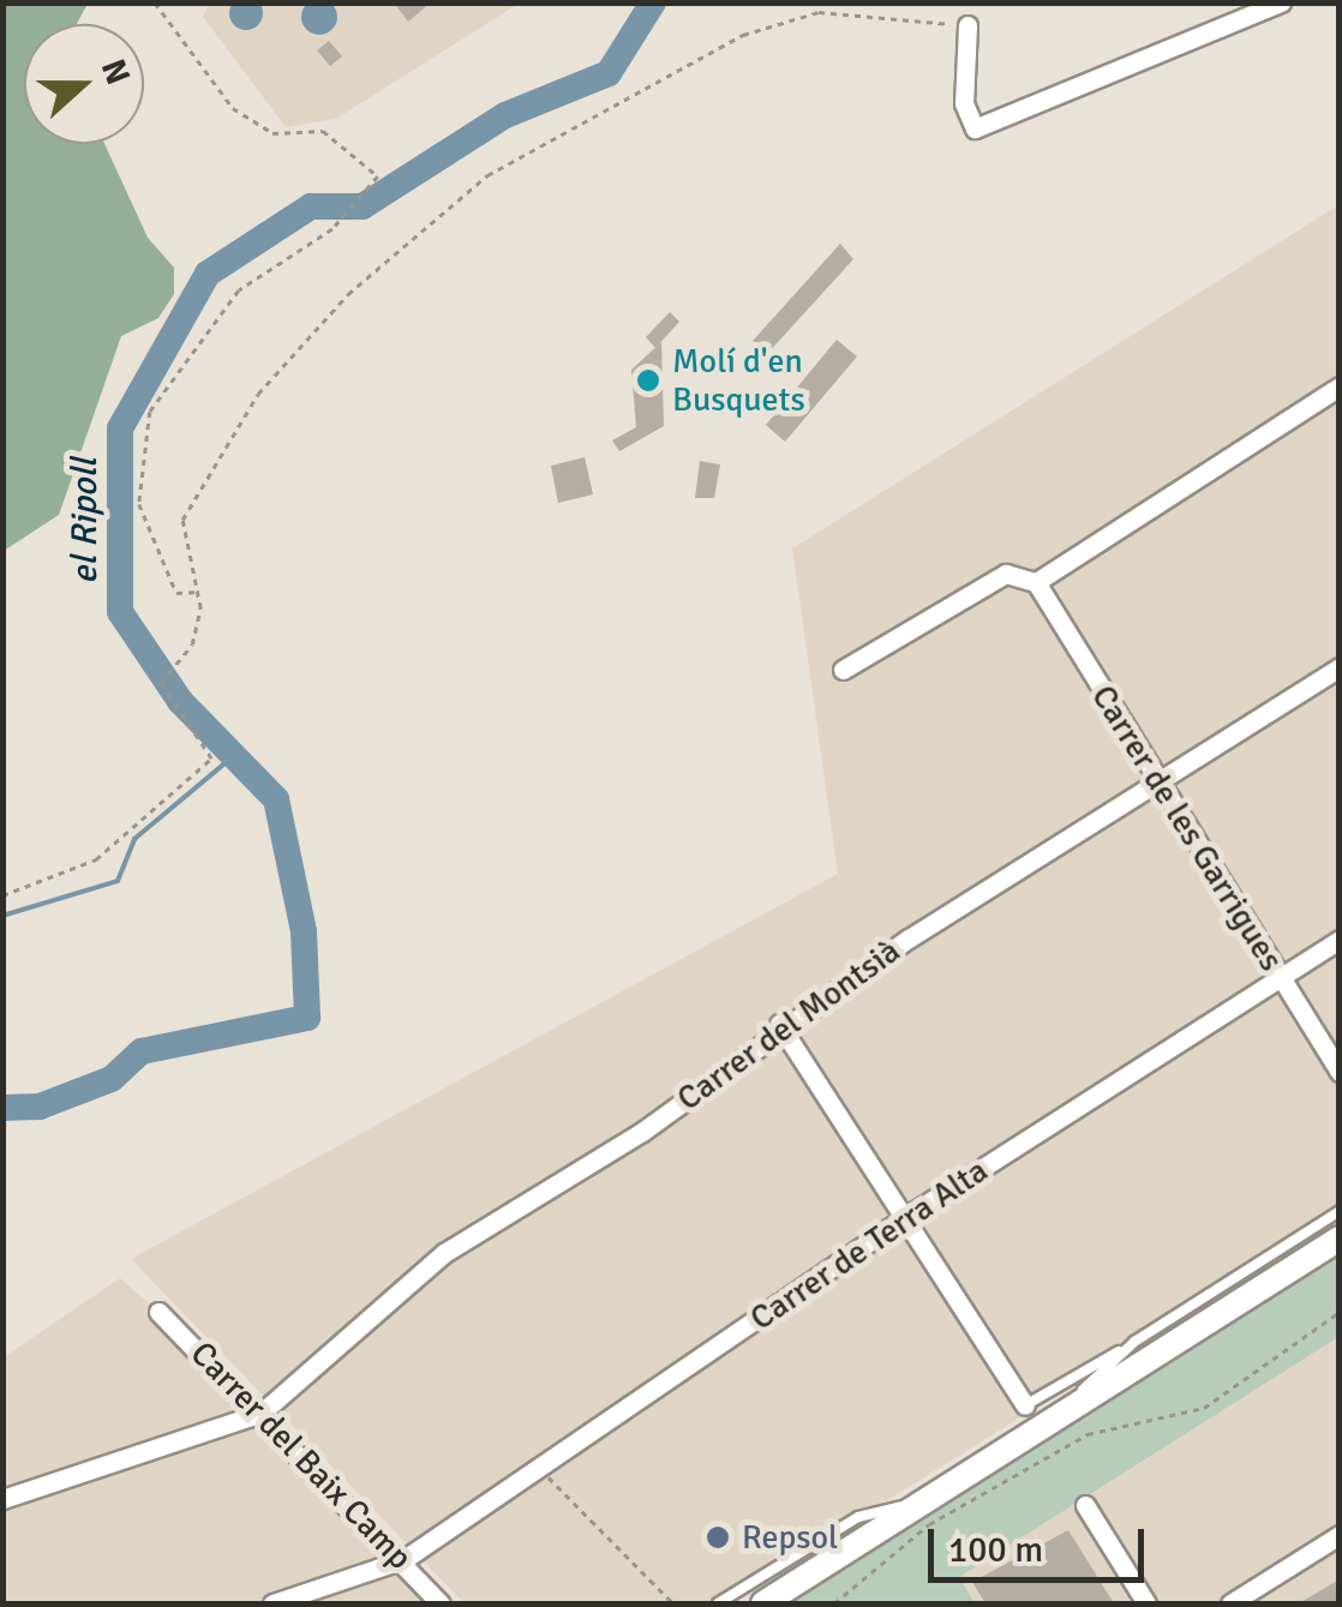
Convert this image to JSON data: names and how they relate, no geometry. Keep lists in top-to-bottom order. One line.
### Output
{"streets":{"street":["Carrer de les Garrigues","Carrer del Montsià","Carrer de Terra Alta","Carrer del Baix Camp"]},"crossings":[["Carrer de les Garrigues","Carrer del Montsià"],["Carrer de les Garrigues","Carrer de Terra Alta"],["Carrer del Montsià","Carrer del Baix Camp"],["Carrer de Terra Alta","Carrer del Baix Camp"]],"water":["el Ripoll"],"places":["Molí d'en Busquets","Repsol"],"scale_bar":"100 m","north":"right"}
